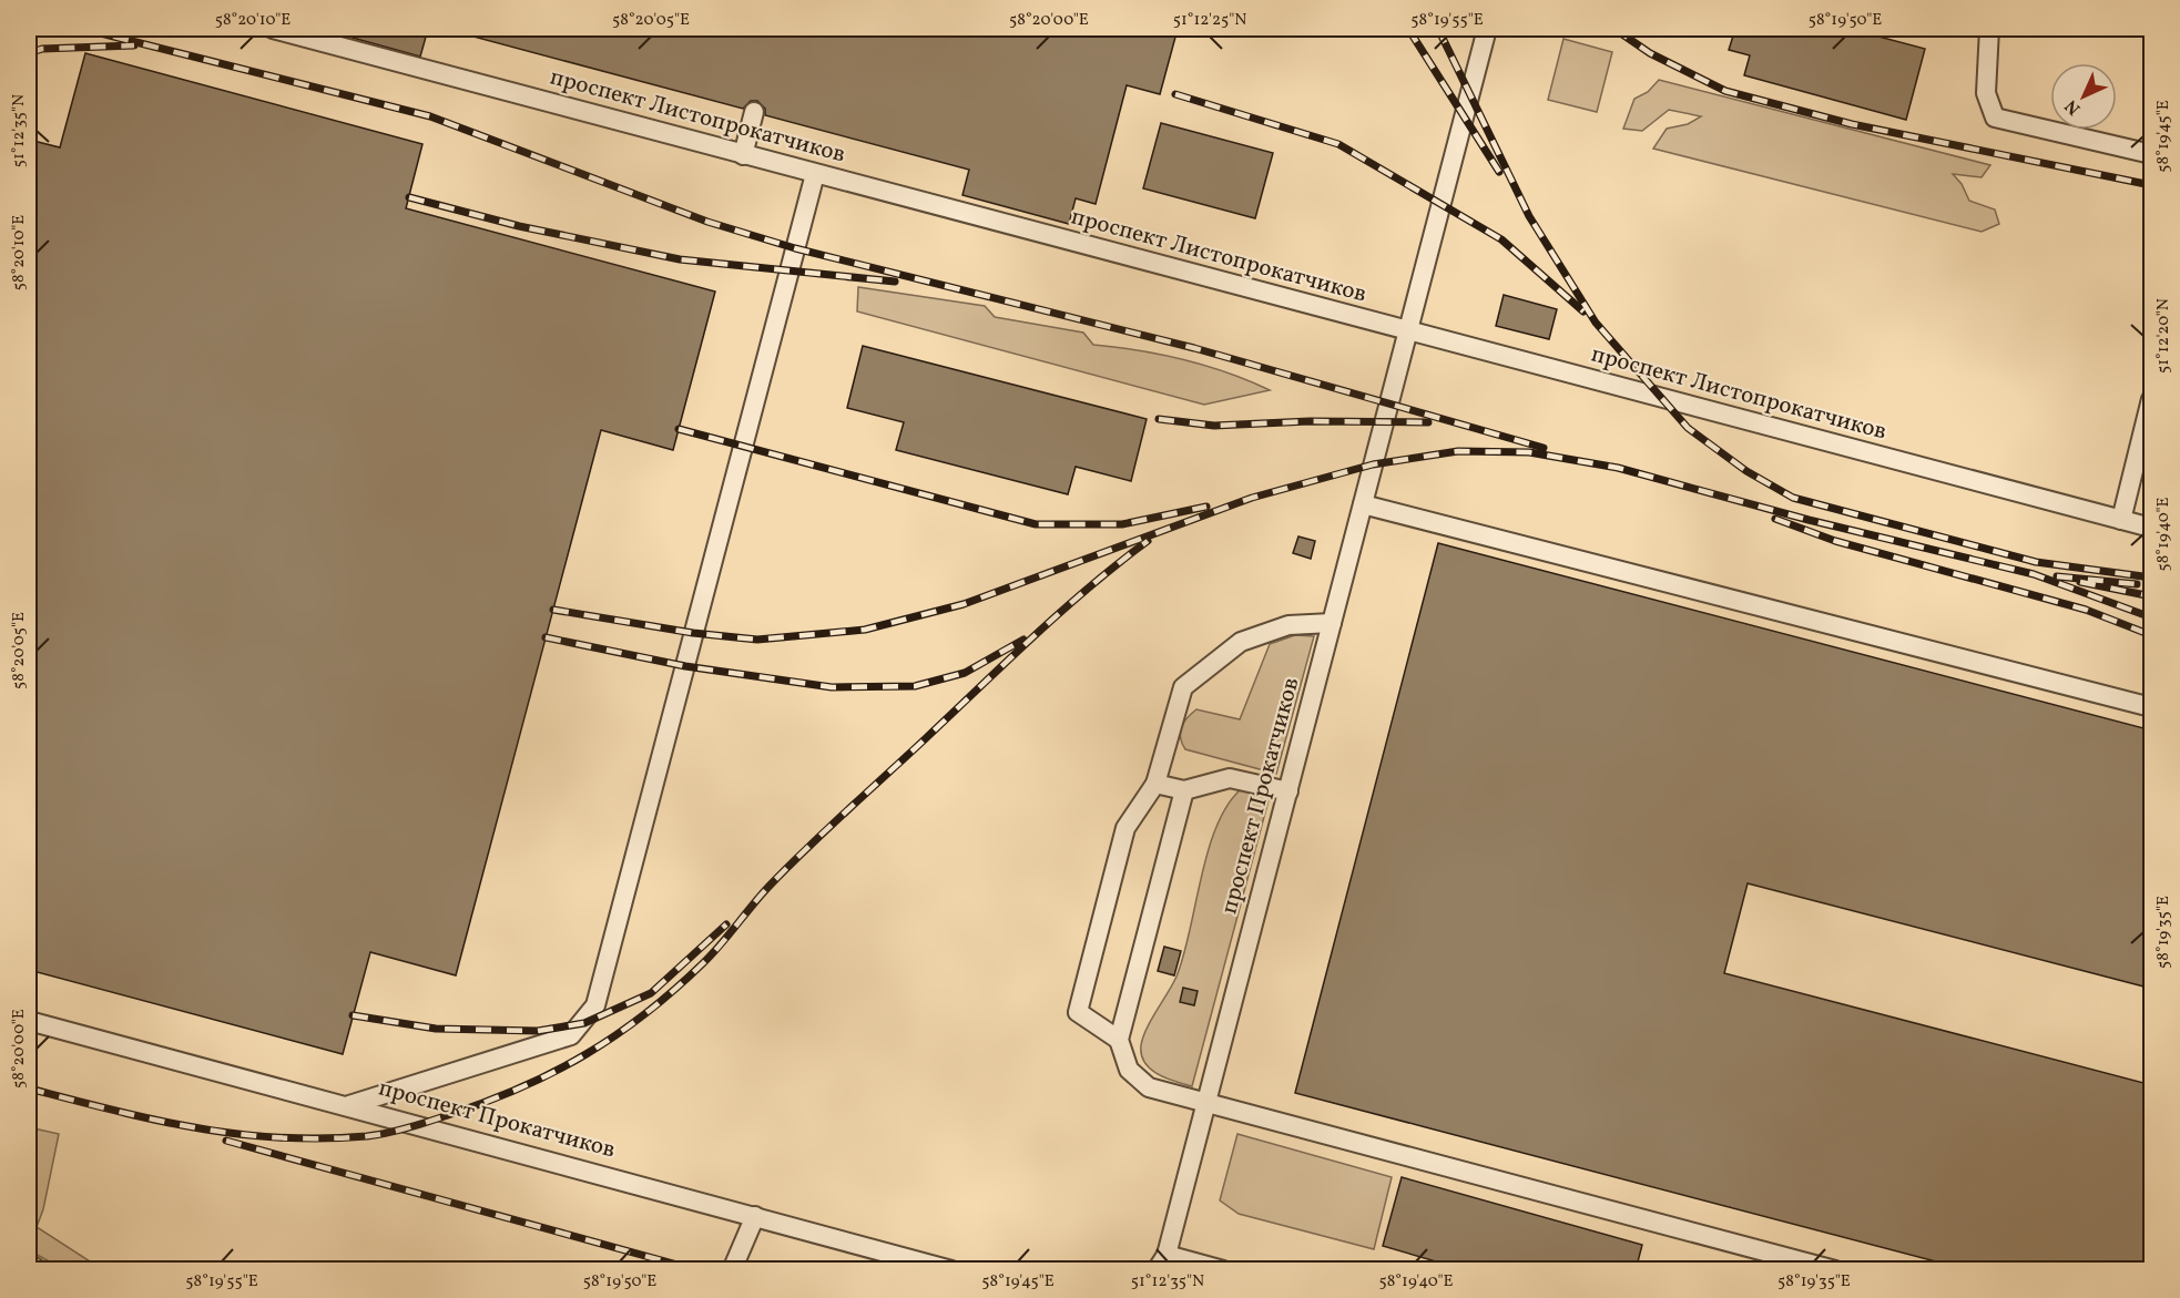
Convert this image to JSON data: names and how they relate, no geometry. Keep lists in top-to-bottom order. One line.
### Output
{"streets":{"street":["проспект Листопрокатчиков","проспект Прокатчиков"]},"crossings":[["проспект Листопрокатчиков","проспект Прокатчиков"]],"north":"bottom left","coordinates":["58°20'10\"E","58°20'05\"E","58°20'00\"E","51°12'25\"N","58°19'55\"E","58°19'50\"E","51°12'35\"N","58°19'45\"E","51°12'20\"N","58°19'40\"E","58°19'35\"E"]}
